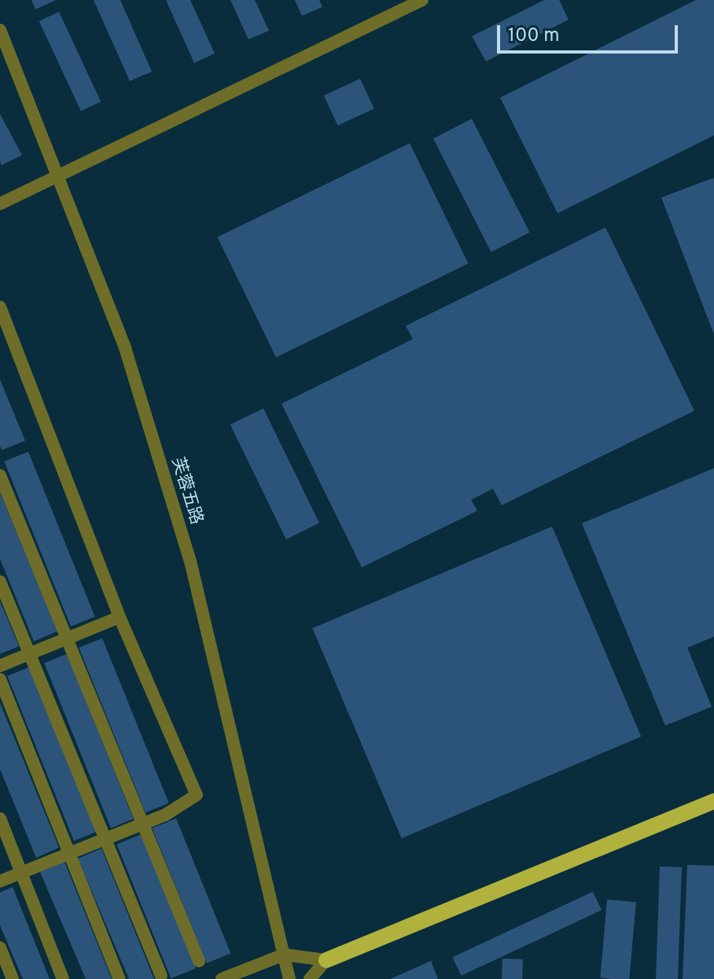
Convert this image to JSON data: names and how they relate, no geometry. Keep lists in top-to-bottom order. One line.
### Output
{"streets":{"street":["芙蓉五路"]},"scale_bar":"100 m"}
